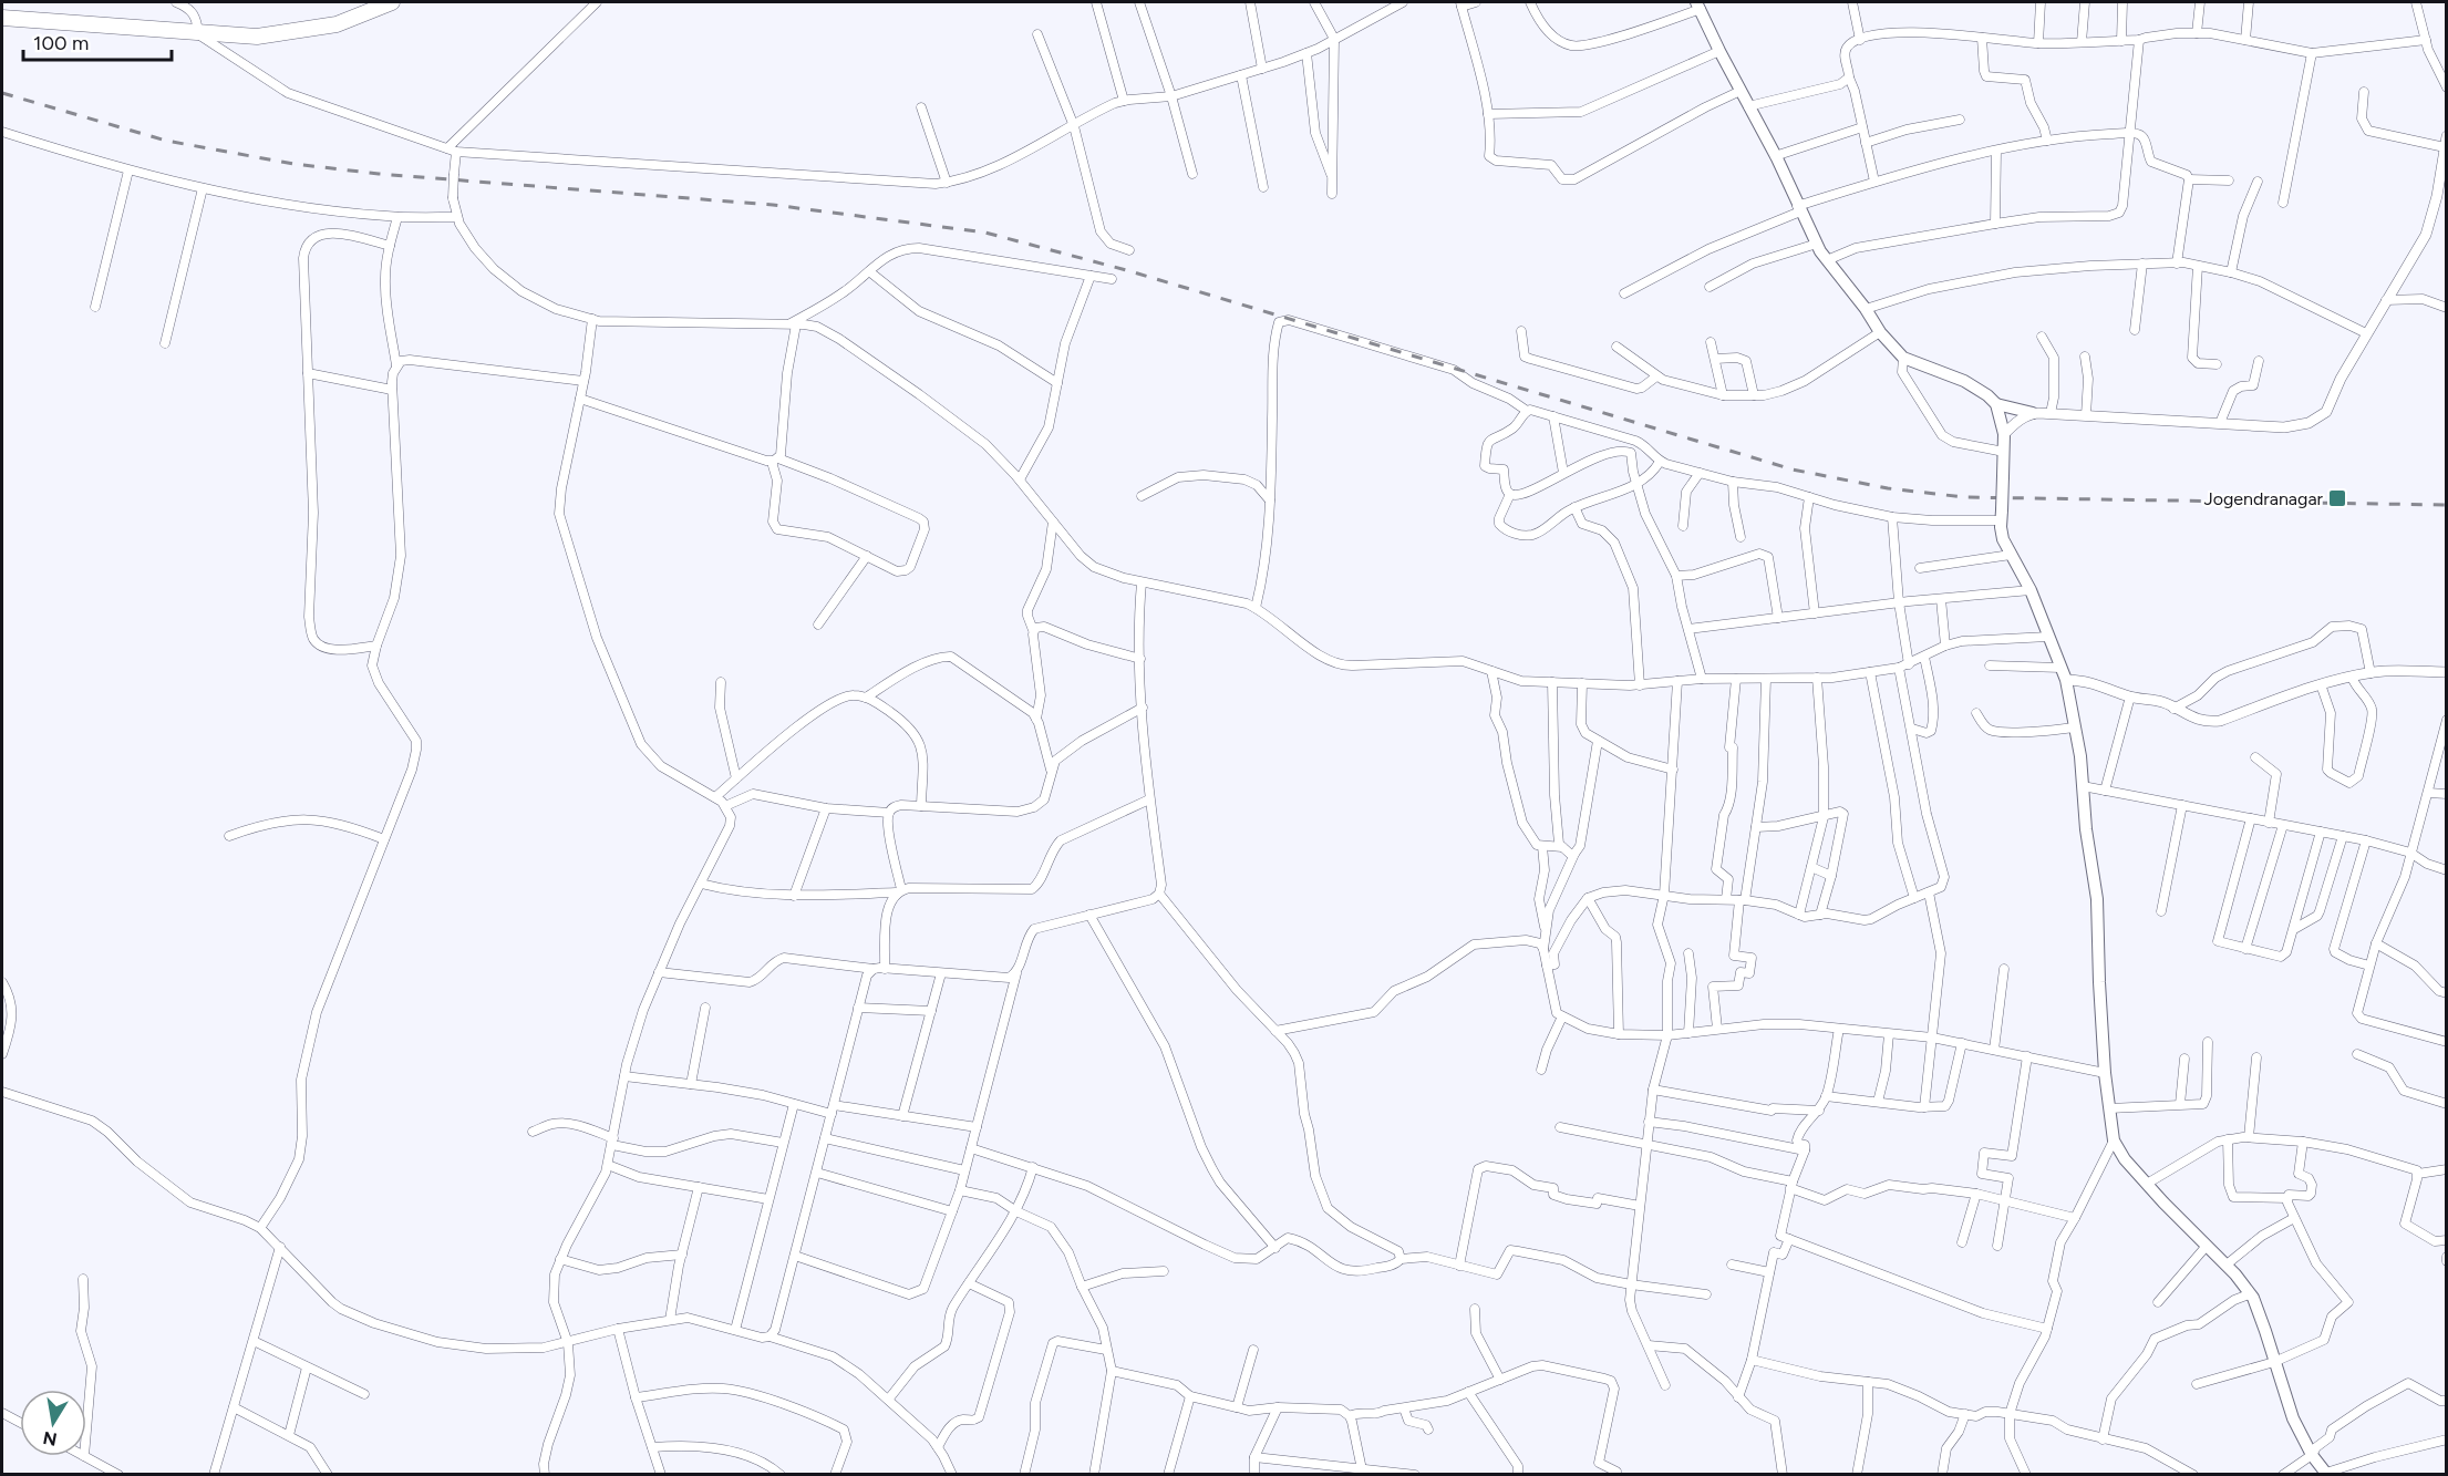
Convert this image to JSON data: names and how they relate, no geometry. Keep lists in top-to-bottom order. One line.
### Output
{"places":{"transit":["Jogendranagar"]},"scale_bar":"100 m","north":"bottom"}
